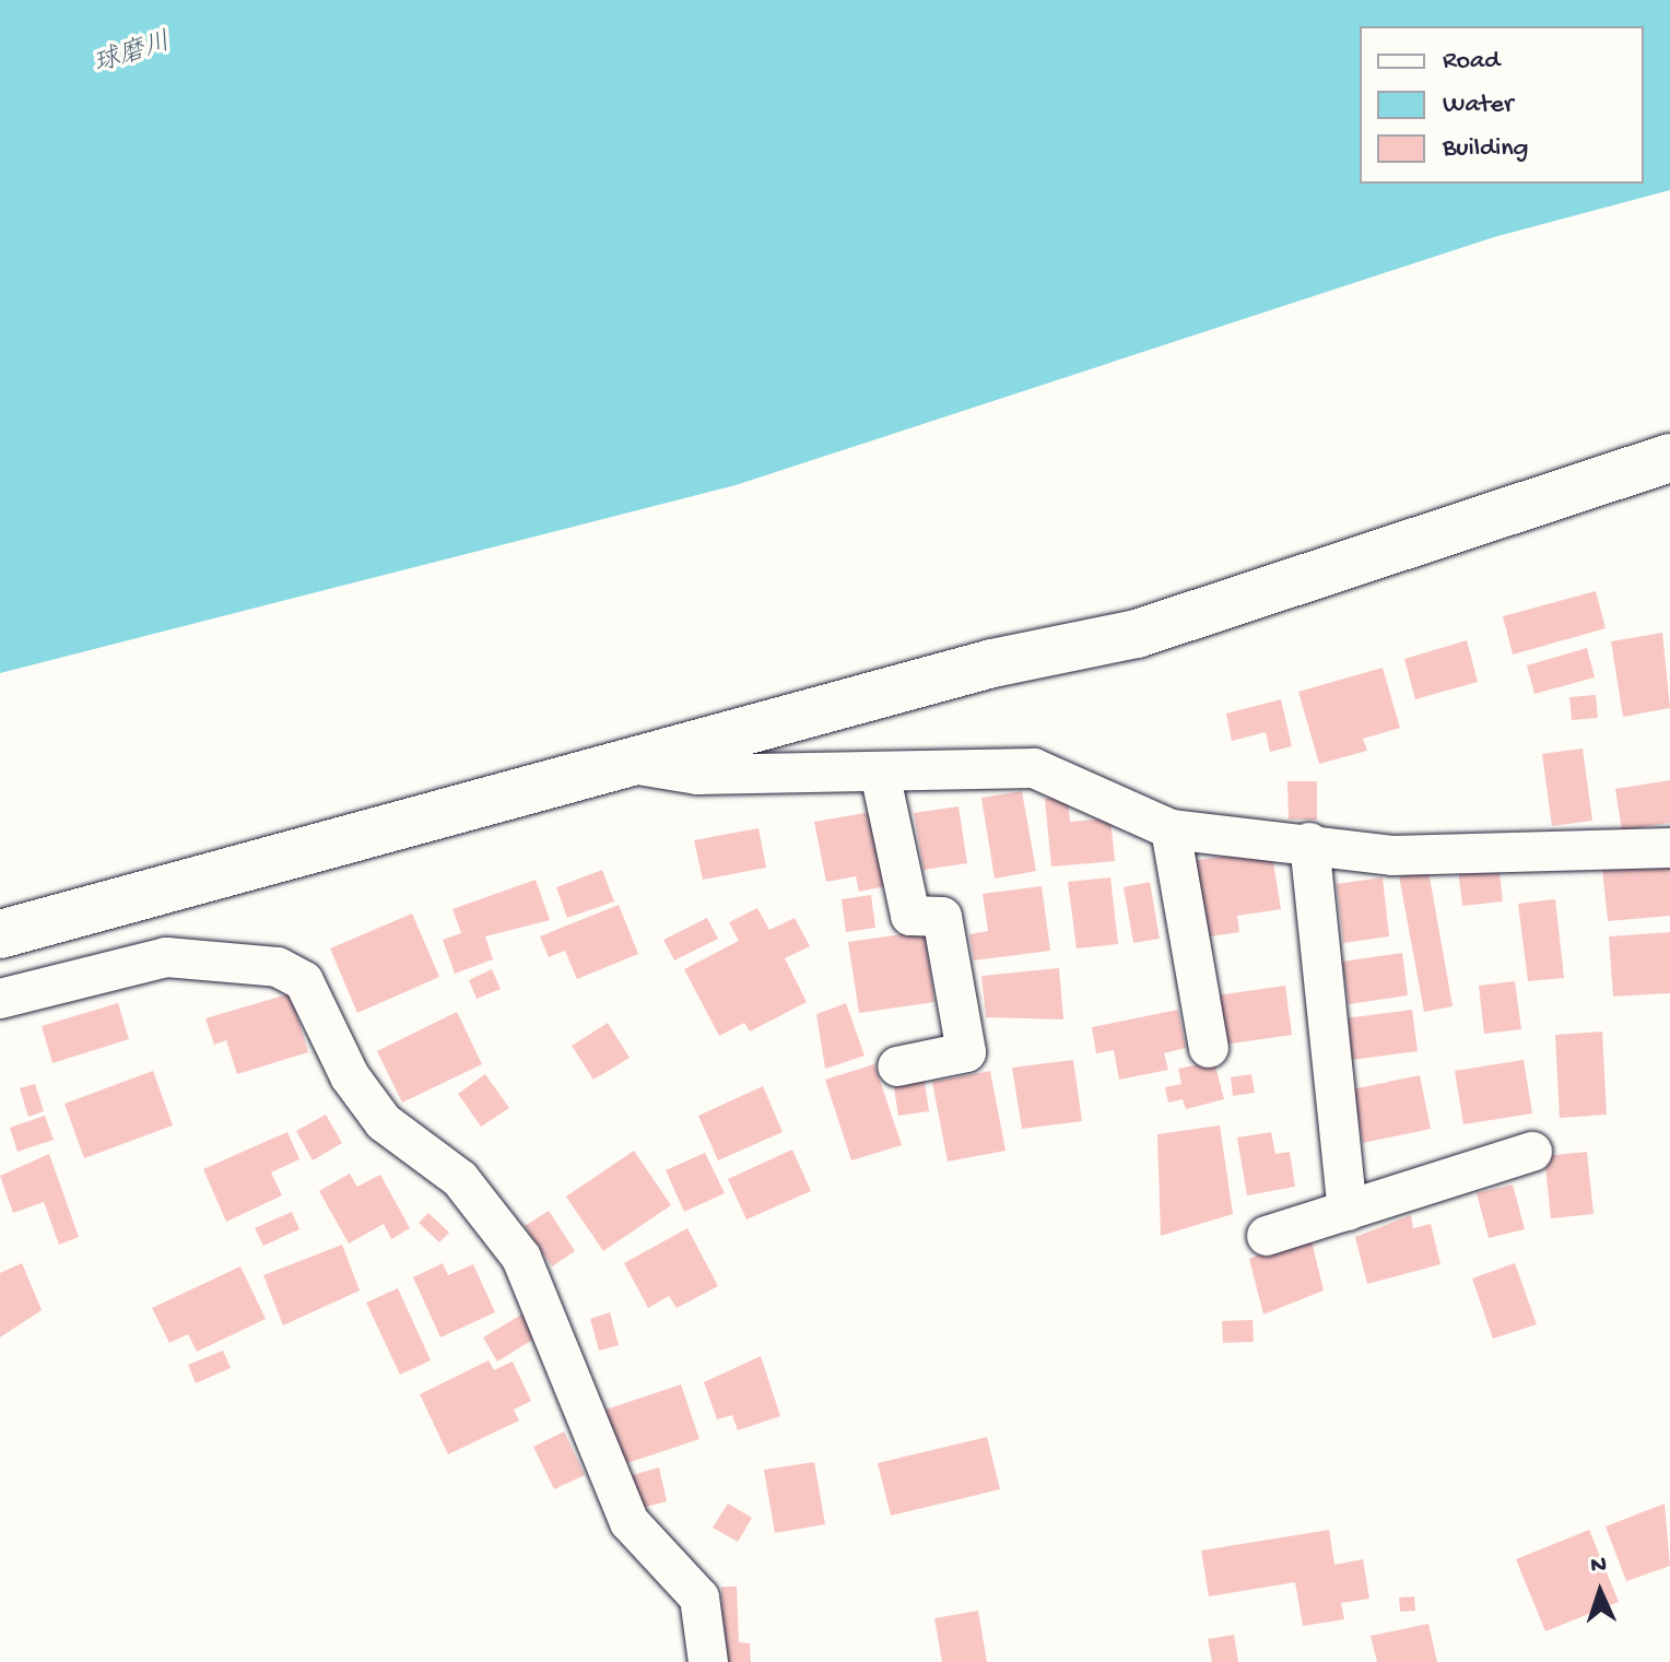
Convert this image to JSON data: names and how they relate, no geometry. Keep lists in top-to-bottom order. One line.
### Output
{"water":["球磨川"],"legend":["Road","Water","Building"],"north":"top"}
